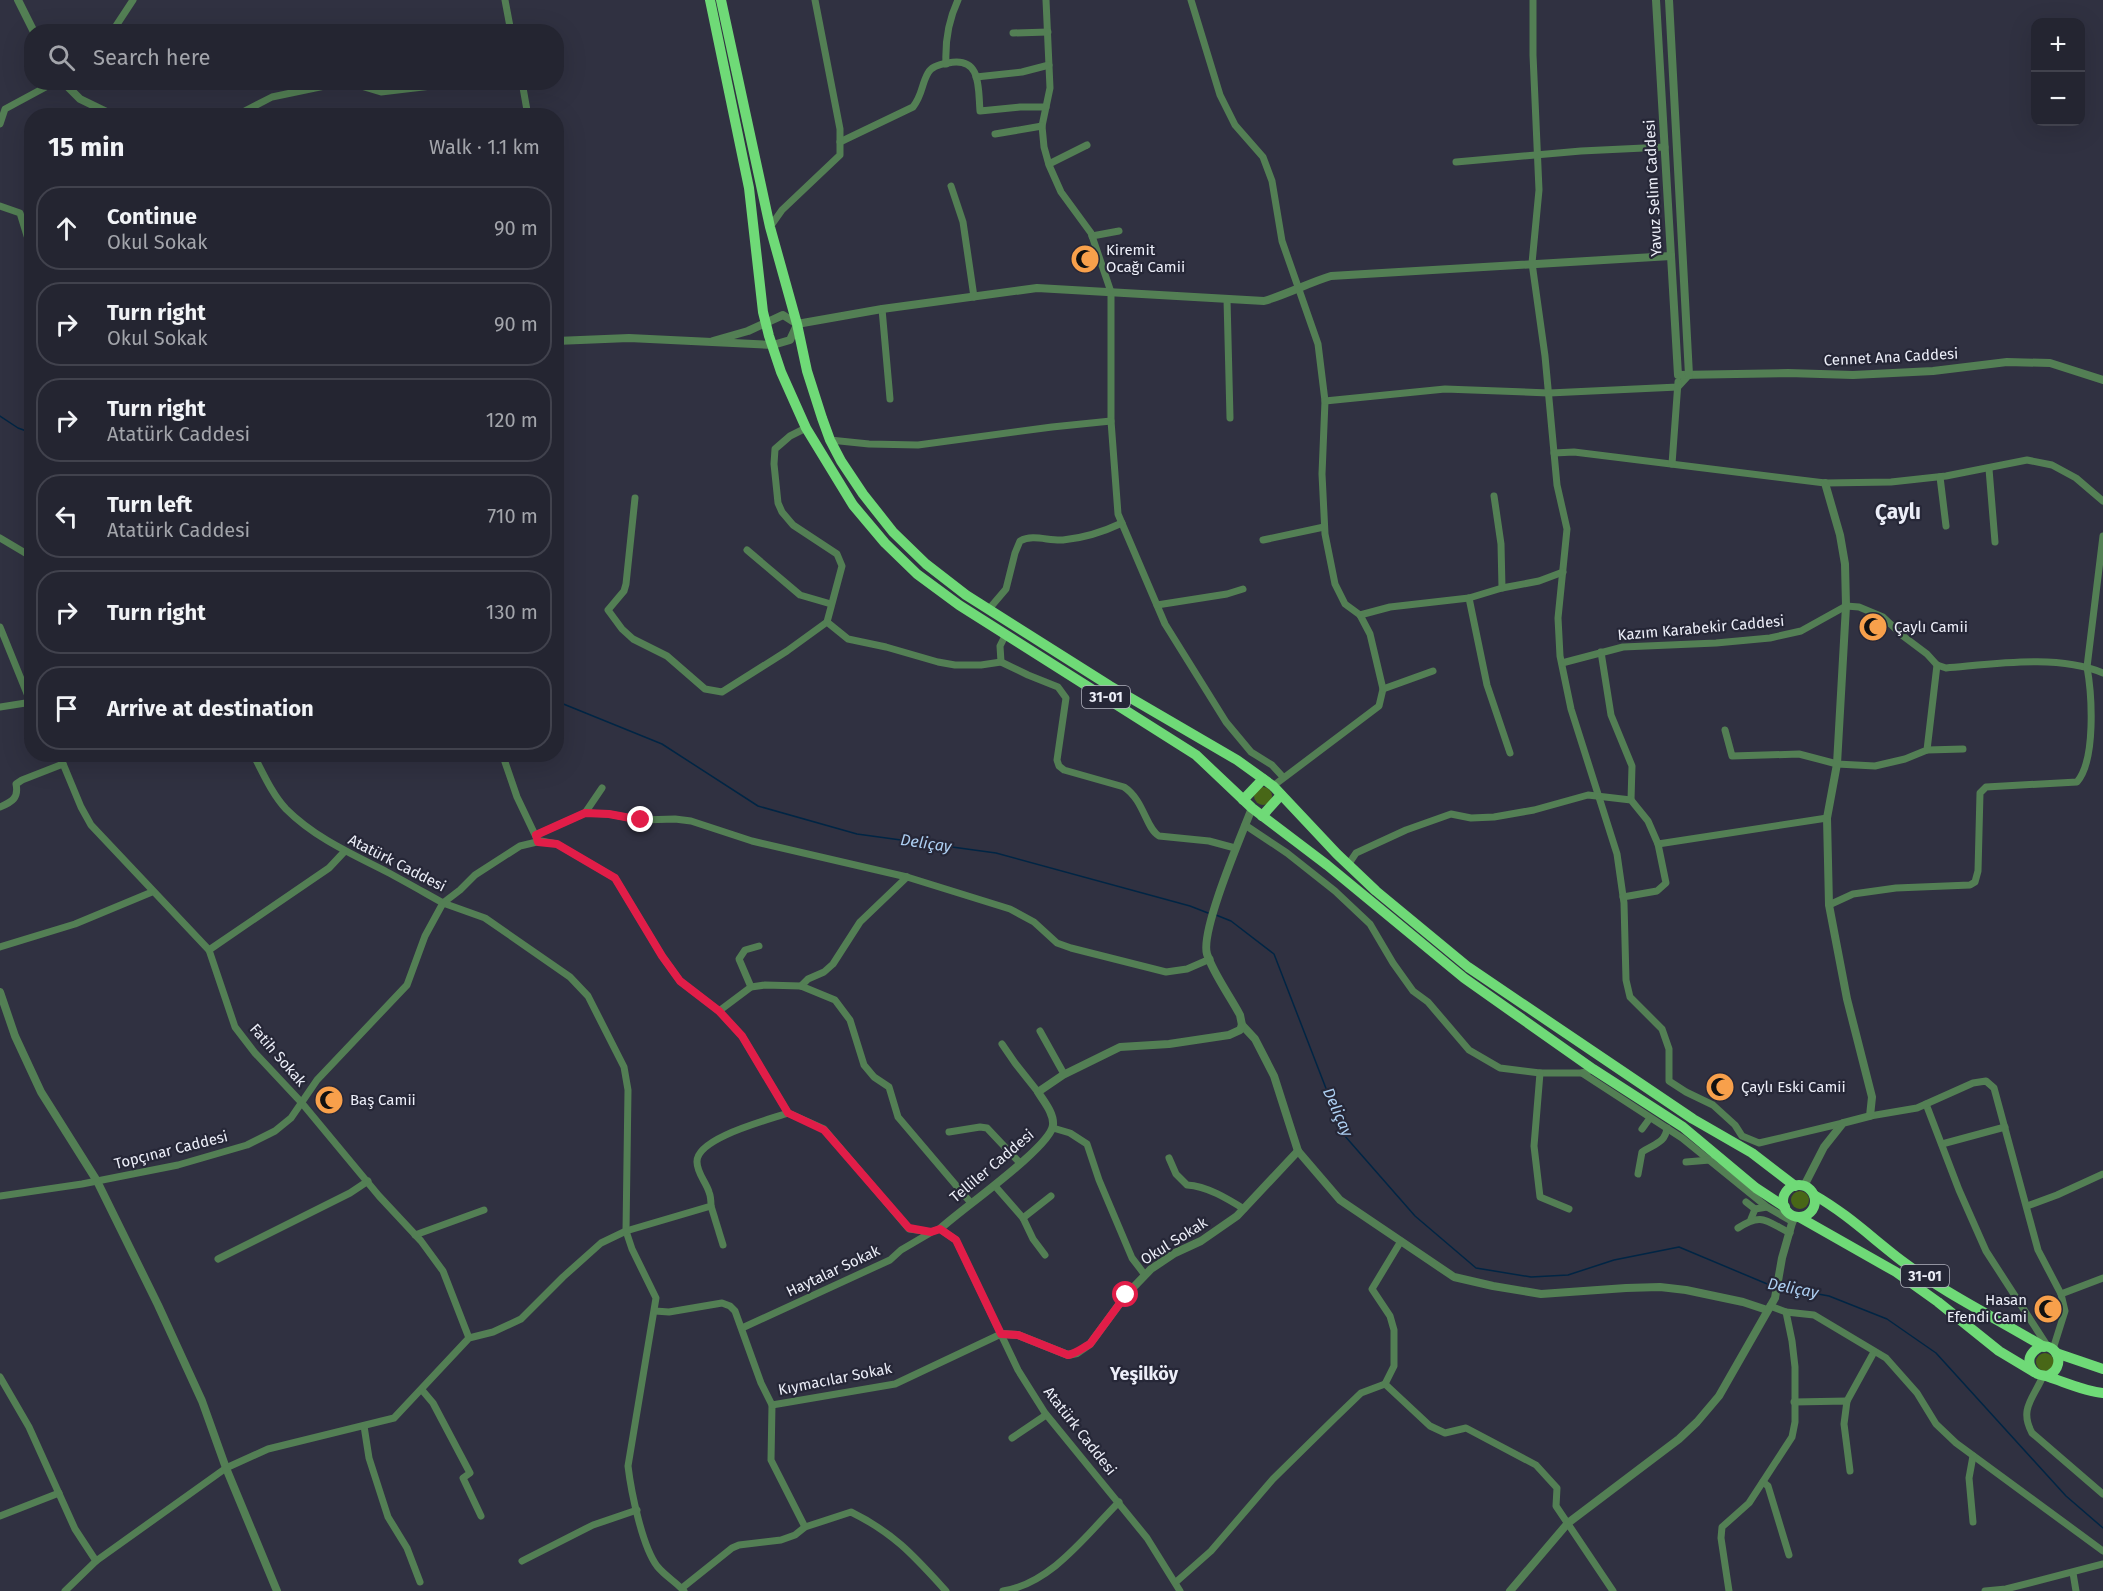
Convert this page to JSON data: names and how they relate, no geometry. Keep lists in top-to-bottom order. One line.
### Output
{"streets":{"highway":["31-01"],"street":["Yavuz Selim Caddesi","Cennet Ana Caddesi","Kazım Karabekir Caddesi","Atatürk Caddesi","Fatih Sokak","Topçınar Caddesi","Telliler Caddesi","Okul Sokak","Haytalar Sokak","Kıymacılar Sokak"]},"crossings":[["Yavuz Selim Caddesi","Cennet Ana Caddesi"],["Atatürk Caddesi","Topçınar Caddesi"],["Atatürk Caddesi","Telliler Caddesi"],["Atatürk Caddesi","Okul Sokak"],["Atatürk Caddesi","Kıymacılar Sokak"],["Fatih Sokak","Topçınar Caddesi"],["Okul Sokak","Kıymacılar Sokak"]],"districts":["Çaylı","Yeşilköy"],"water":["Deliçay"],"places":{"mosque":["Kiremit Ocağı Camii","Çaylı Camii","Çaylı Eski Camii","Baş Camii","Hasan Efendi Cami"]},"page":{"map_buttons":["+","−"],"search":"Search here","heading":["15 min","Walk · 1.1 km"],"list":[["Continue","Okul Sokak","90 m"],["Turn right","Okul Sokak","90 m"],["Turn right","Atatürk Caddesi","120 m"],["Turn left","Atatürk Caddesi","710 m"],["Turn right","130 m"],"Arrive at destination"]}}
